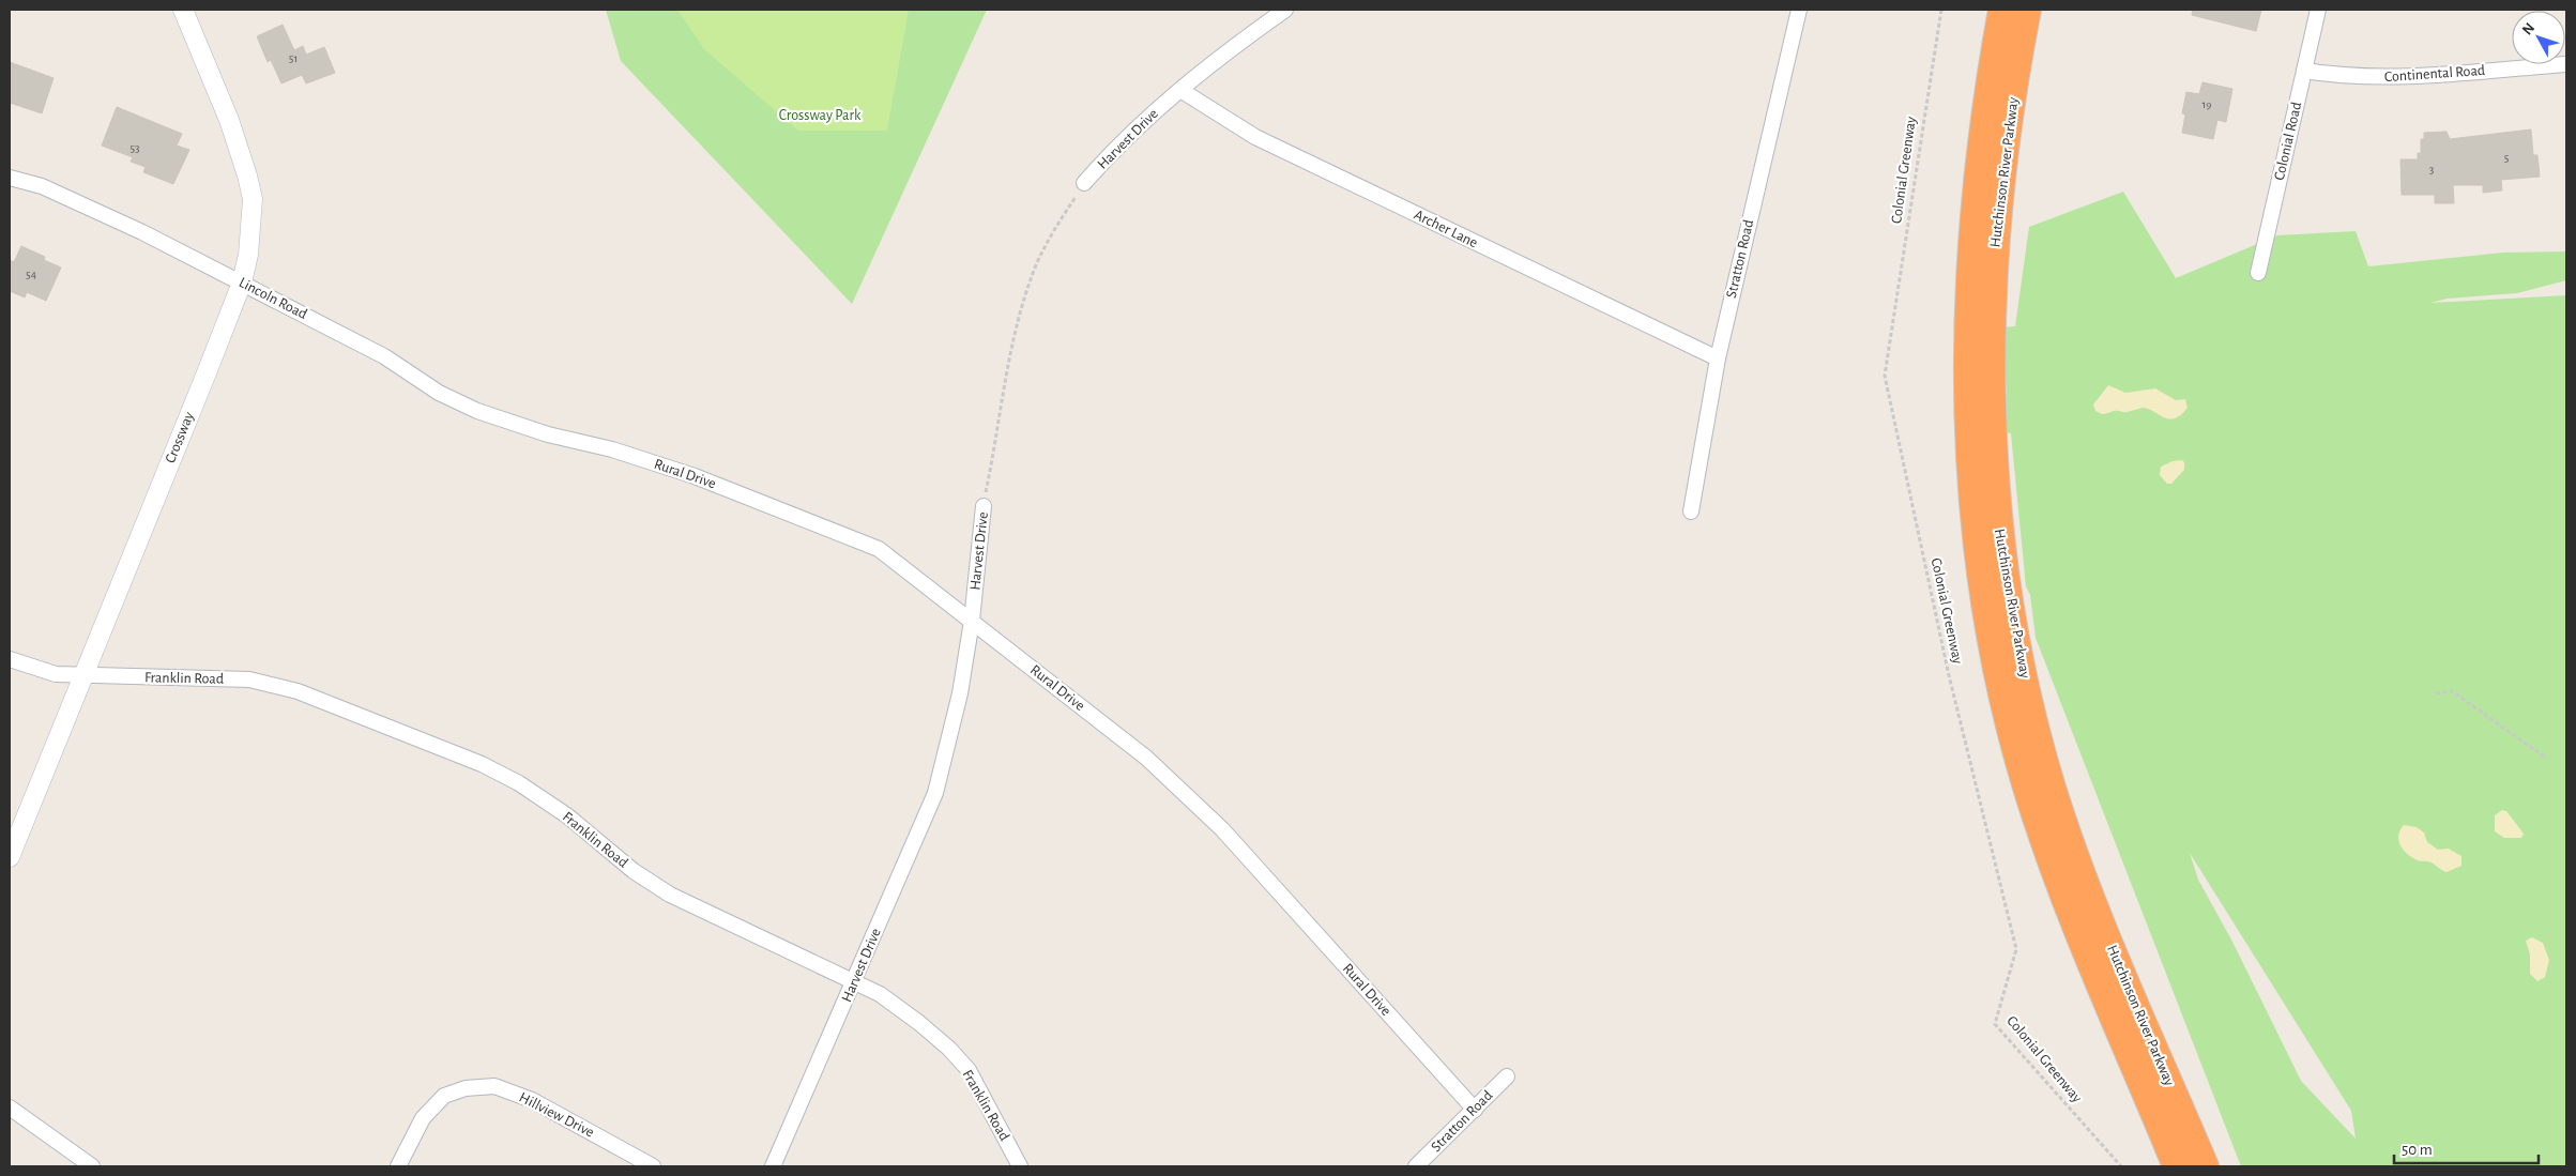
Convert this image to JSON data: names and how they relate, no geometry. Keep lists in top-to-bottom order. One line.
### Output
{"streets":{"highway":["Hutchinson River Parkway"],"street":["Continental Road","Harvest Drive","Colonial Road","Archer Lane","Stratton Road","Lincoln Road","Crossway","Rural Drive","Franklin Road","Hillview Drive"],"path":["Colonial Greenway"]},"crossings":[["Continental Road","Colonial Road"],["Harvest Drive","Archer Lane"],["Harvest Drive","Rural Drive"],["Harvest Drive","Franklin Road"],["Archer Lane","Stratton Road"],["Stratton Road","Rural Drive"],["Lincoln Road","Crossway"],["Lincoln Road","Rural Drive"],["Crossway","Franklin Road"]],"parks":["Crossway Park"],"house_numbers":["51","19","53","5","3","54"],"scale_bar":"50 m","north":"top left"}
